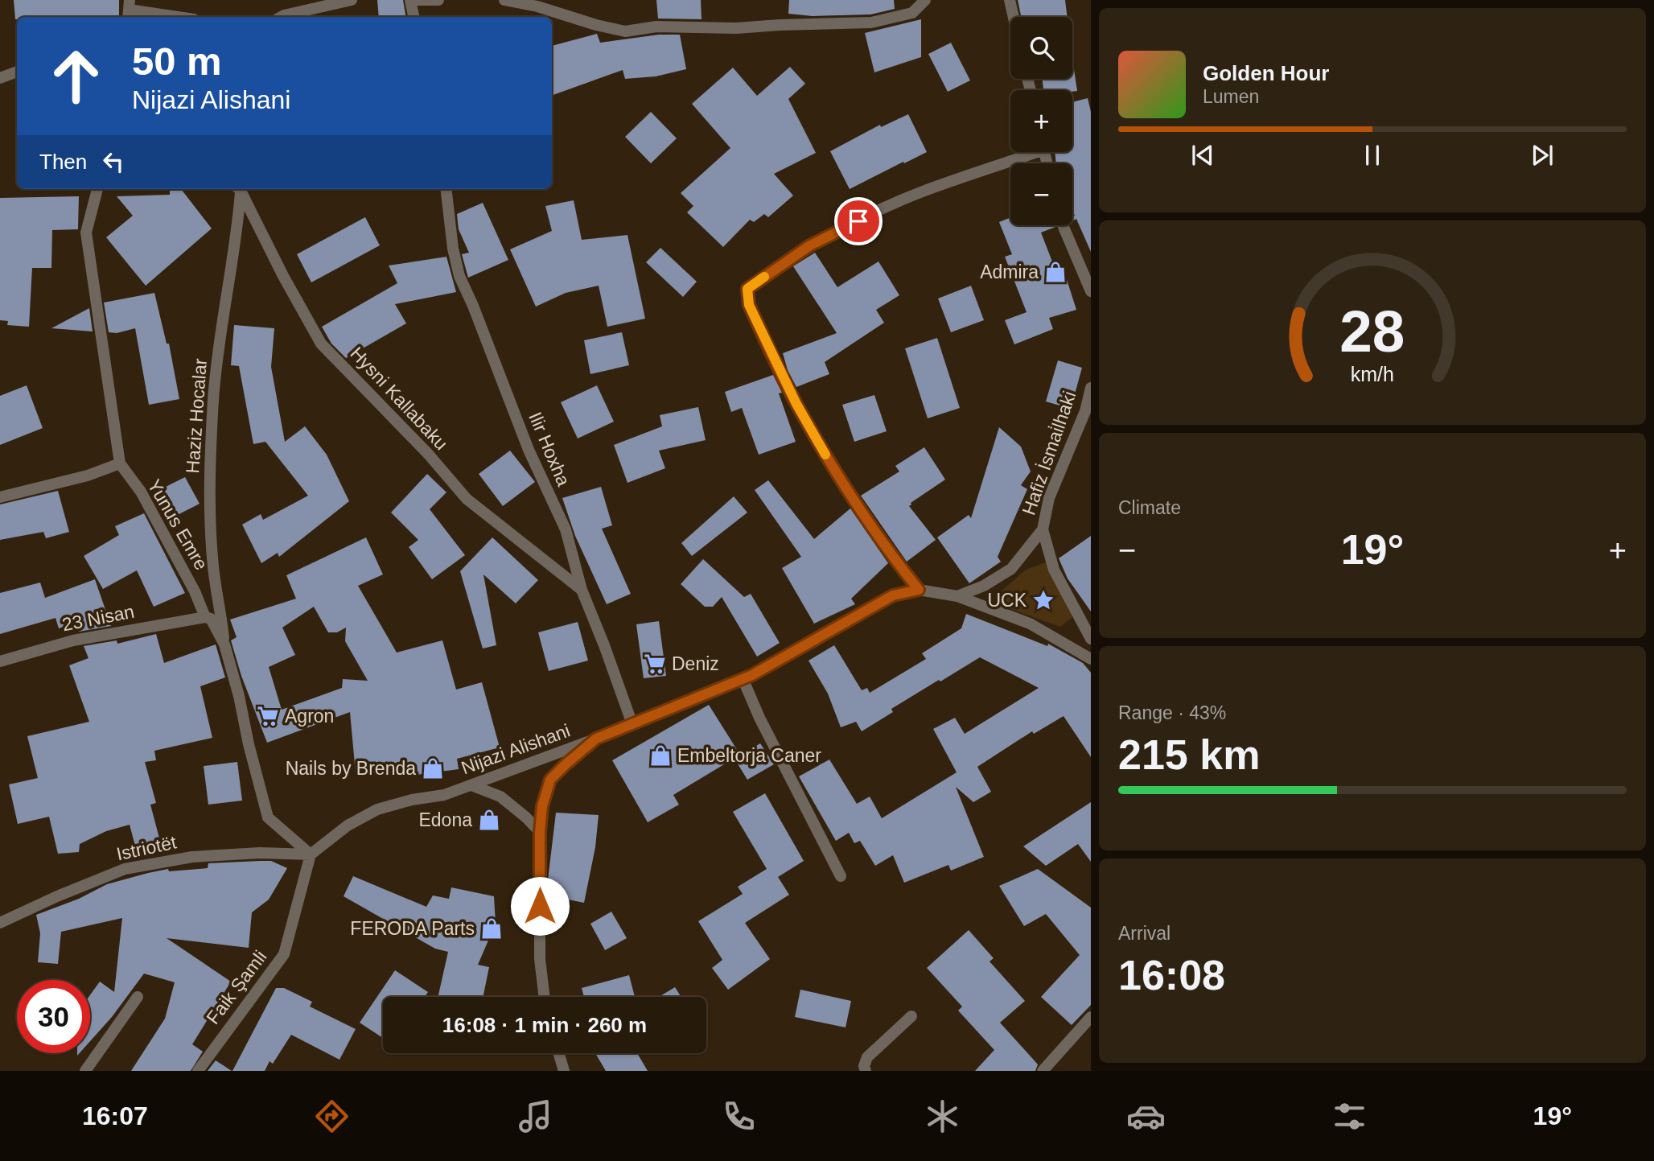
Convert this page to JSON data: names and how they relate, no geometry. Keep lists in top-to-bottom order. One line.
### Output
{"streets":{"street":["Hysni Kallabaku","Haziz Hocalar","Ilir Hoxha","Hafiz İsmai̇lhaki","Yunus Emre","23 Nisan","Nijazi Alishani","Istriotët","Faik Şamli"]},"crossings":[["Hysni Kallabaku","Ilir Hoxha"],["Haziz Hocalar","Yunus Emre"],["Ilir Hoxha","Nijazi Alishani"],["Hafiz İsmai̇lhaki","Nijazi Alishani"],["Yunus Emre","23 Nisan"],["Yunus Emre","Nijazi Alishani"],["Yunus Emre","Istriotët"],["Yunus Emre","Faik Şamli"],["Nijazi Alishani","Istriotët"],["Nijazi Alishani","Faik Şamli"],["Istriotët","Faik Şamli"]],"places":{"shop":["Admira","Embeltorja Caner","Nails by Brenda","Edona","FERODA Parts"],"place":["UCK"],"supermarket":["Deniz","Agron"]},"page":{"map_buttons":["+","−"],"turn":["50 m","Nijazi Alishani"],"song":["Golden Hour","Lumen"],"then":"Then","tile":["Climate",["Range · 43%","215 km"],["Arrival","16:08"]],"heat":["−","19°","+"],"limit":"30","trip":"16:08 · 1 min · 260 m","tabs":["16:07","19°"],"gauge":["28","km/h"]}}
